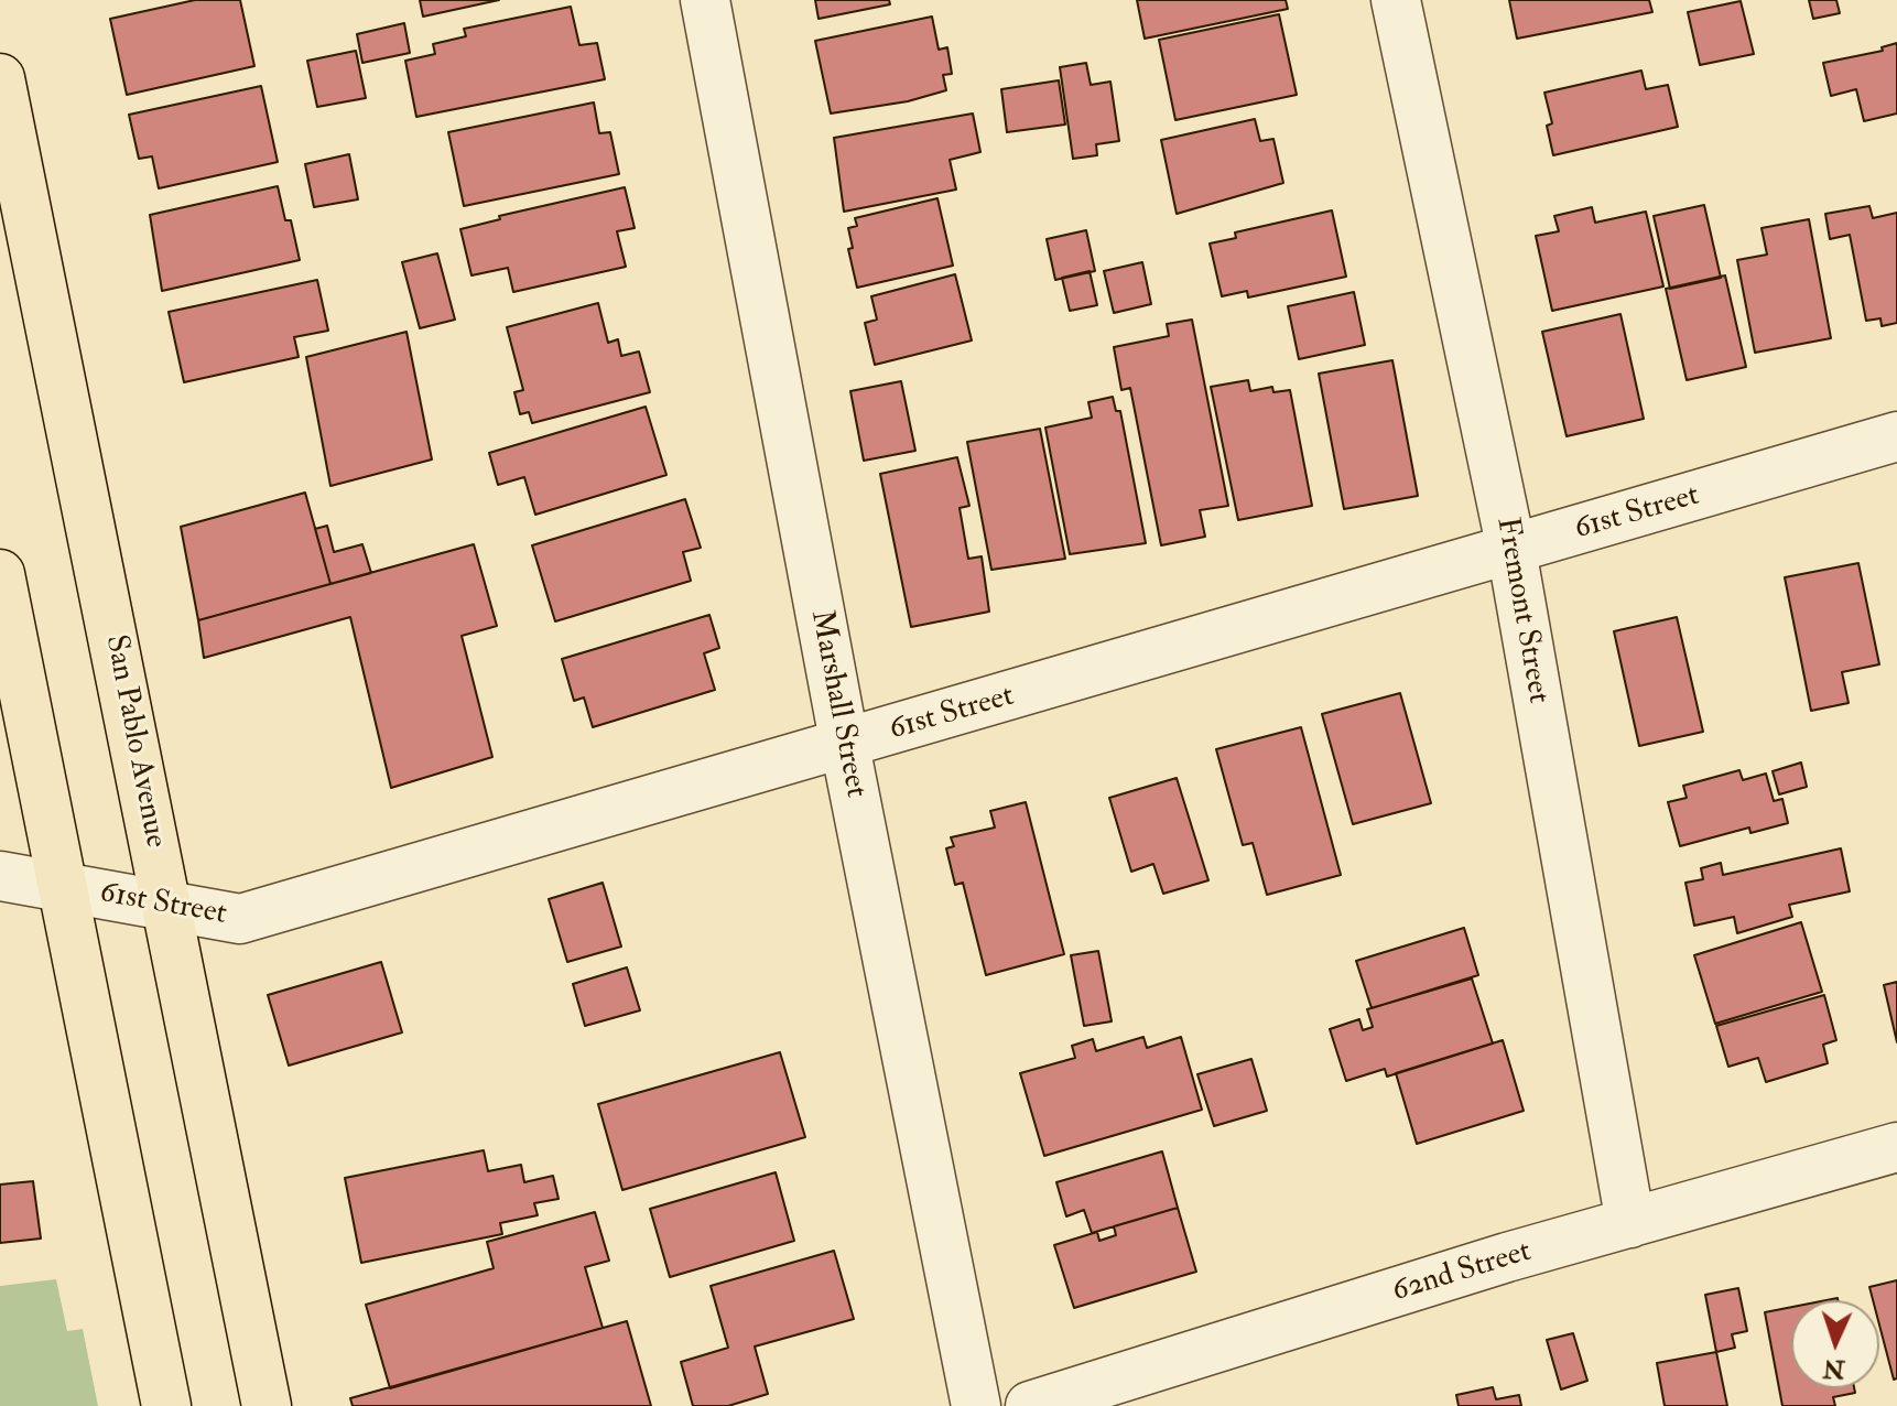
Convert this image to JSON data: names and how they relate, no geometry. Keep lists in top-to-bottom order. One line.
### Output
{"streets":{"main road":["San Pablo Avenue"],"street":["61st Street","Fremont Street","Marshall Street","62nd Street"]},"crossings":[["61st Street","Fremont Street"],["61st Street","Marshall Street"],["61st Street","San Pablo Avenue"],["Fremont Street","62nd Street"]],"north":"bottom"}
